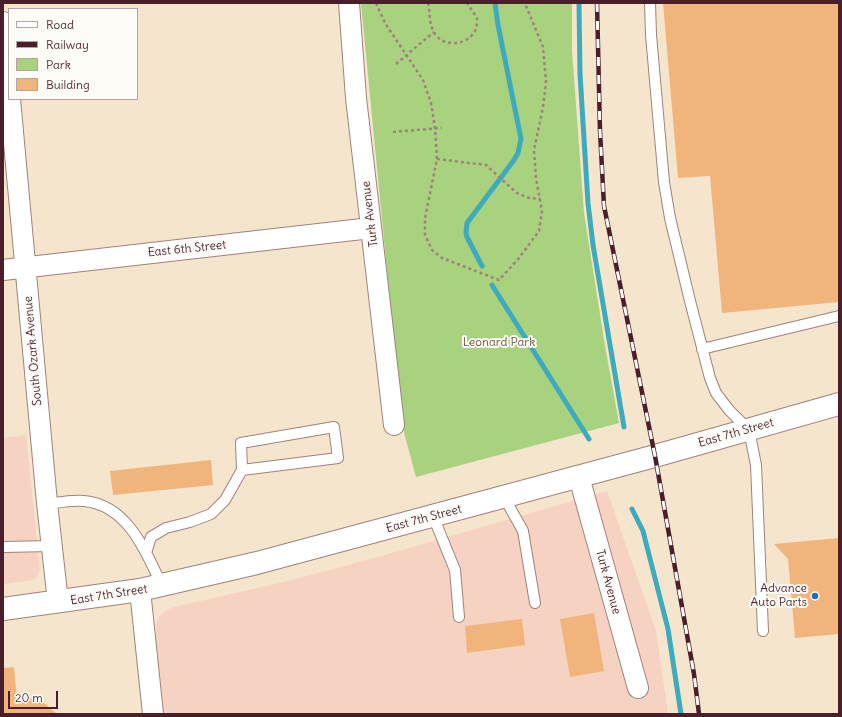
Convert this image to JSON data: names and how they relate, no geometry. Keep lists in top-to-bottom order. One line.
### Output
{"streets":{"main road":["East 7th Street"],"street":["Turk Avenue","East 6th Street","South Ozark Avenue"]},"crossings":[["Turk Avenue","East 6th Street"],["Turk Avenue","East 7th Street"],["East 6th Street","South Ozark Avenue"],["South Ozark Avenue","East 7th Street"]],"parks":["Leonard Park"],"places":["Advance Auto Parts"],"legend":["Road","Railway","Park","Building"],"scale_bar":"20 m"}
